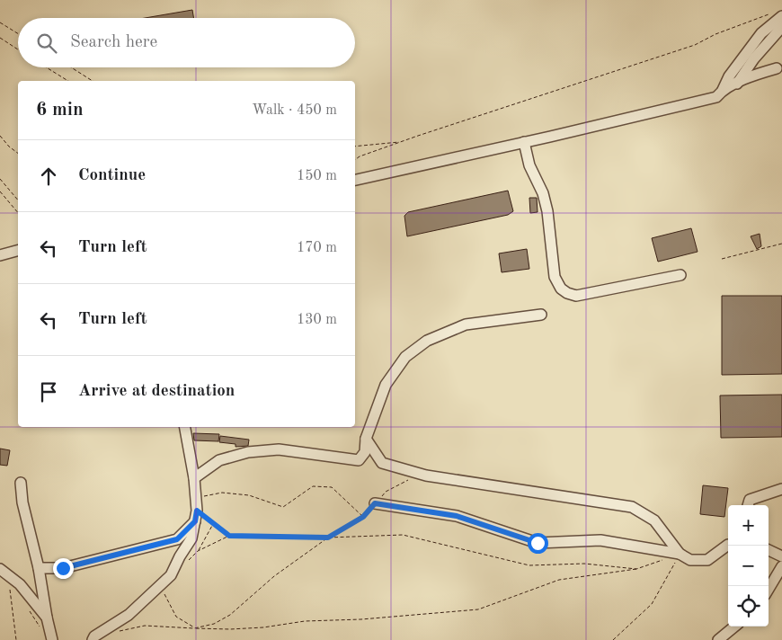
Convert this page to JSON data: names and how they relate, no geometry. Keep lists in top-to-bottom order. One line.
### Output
{"page":{"search":"Search here","heading":["6 min","Walk · 450 m"],"list":[["Continue","150 m"],["Turn left","170 m"],["Turn left","130 m"],"Arrive at destination"],"map_buttons":["+","−"]}}
